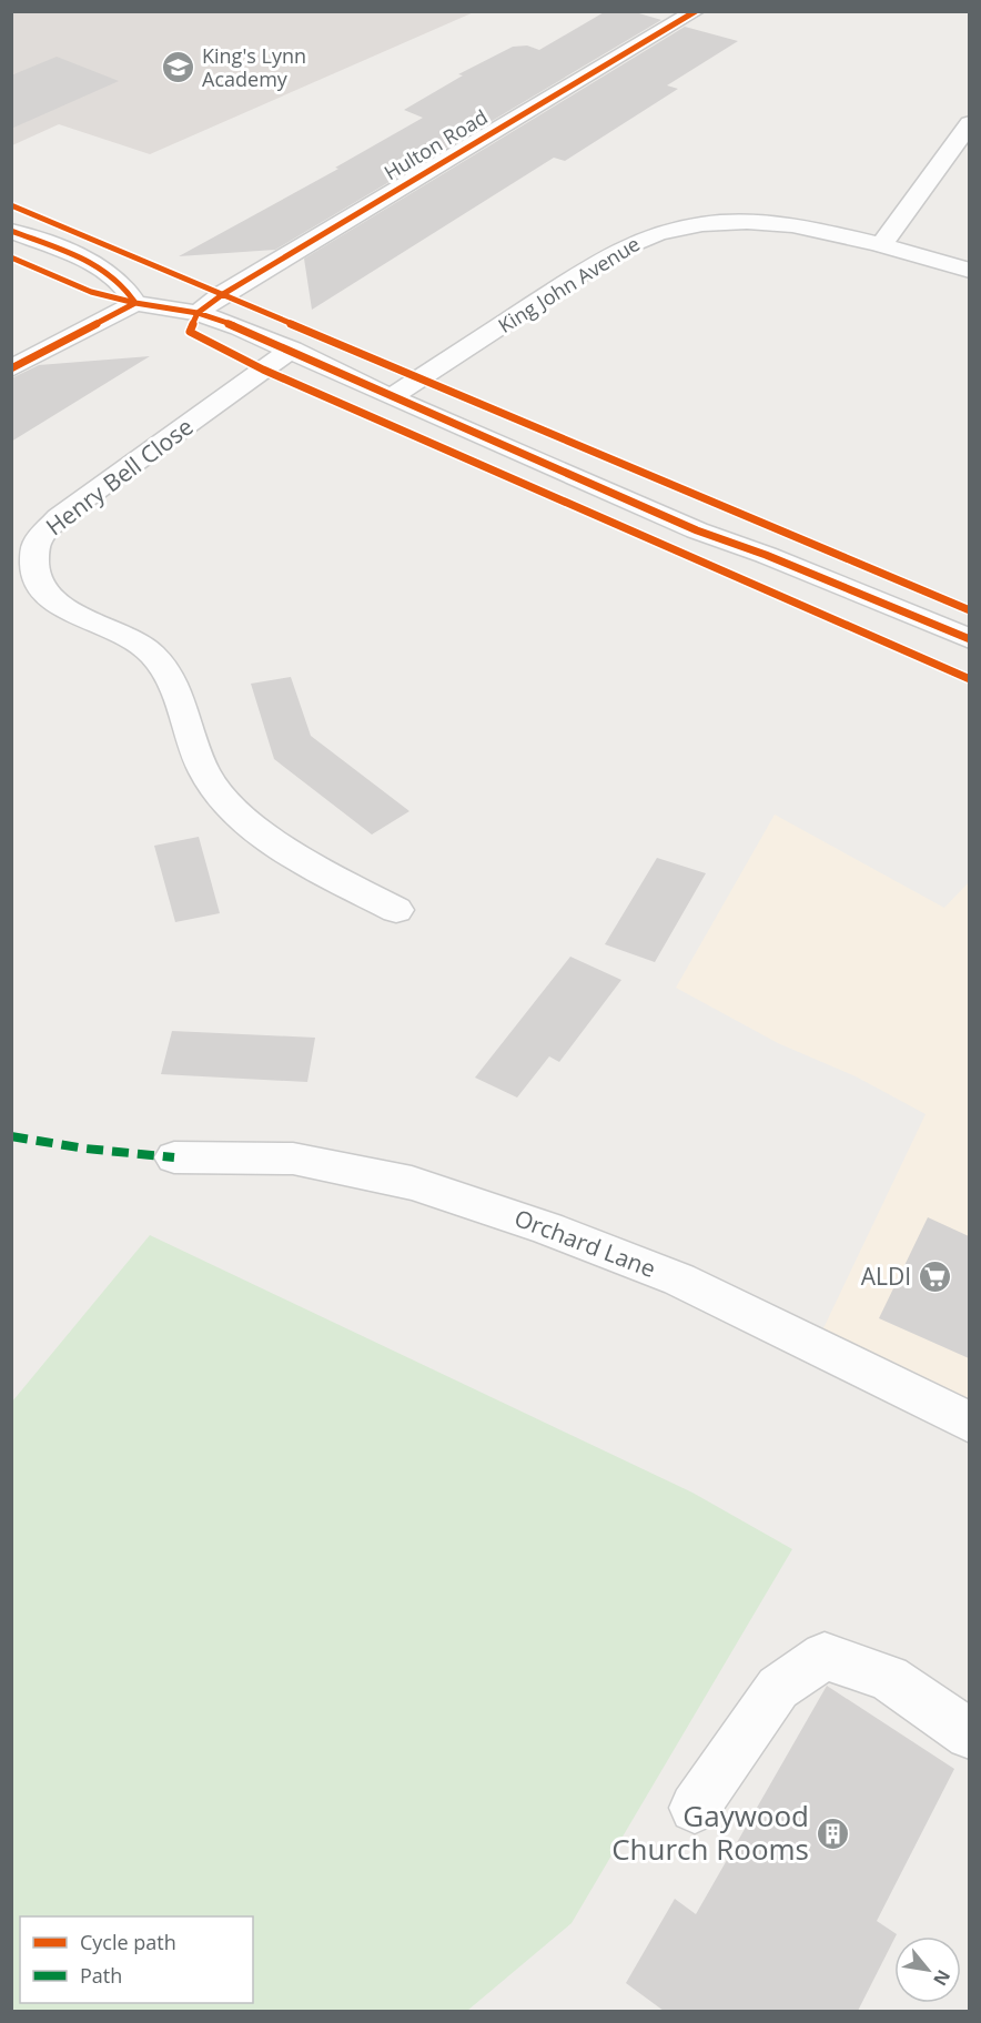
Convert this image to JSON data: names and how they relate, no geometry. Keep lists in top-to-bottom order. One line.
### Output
{"streets":{"street":["Hulton Road","King John Avenue","Henry Bell Close","Orchard Lane"]},"places":{"school or university":["King's Lynn Academy"],"supermarket":["ALDI"],"building":["Gaywood Church Rooms"]},"legend":["Cycle path","Path"],"north":"bottom right"}
